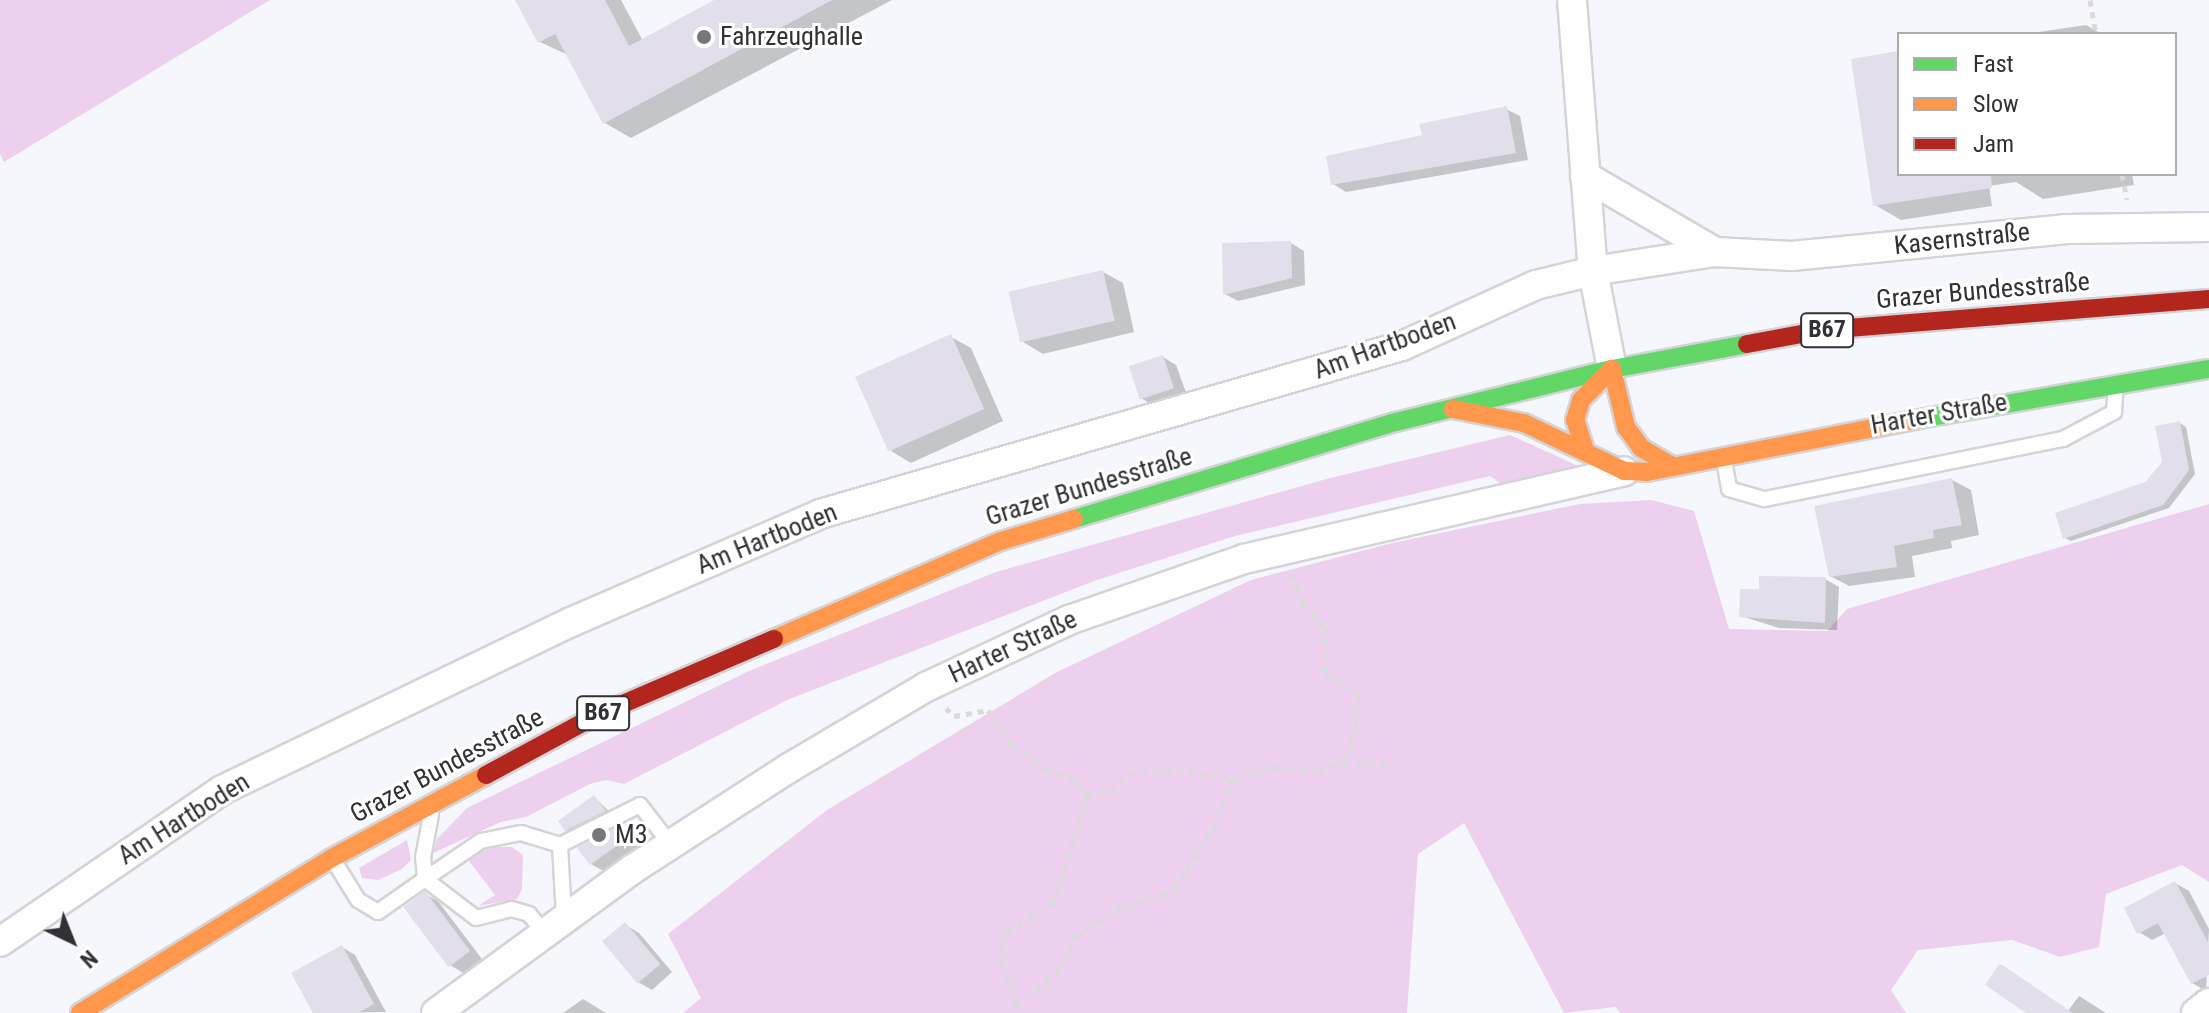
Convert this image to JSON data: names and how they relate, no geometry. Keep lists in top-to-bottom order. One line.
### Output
{"streets":{"main road":["Grazer Bundesstraße","B67","Harter Straße"],"street":["Kasernstraße","Am Hartboden"]},"crossings":[["Kasernstraße","Am Hartboden"]],"places":["Fahrzeughalle","M3"],"legend":["Fast","Slow","Jam"],"north":"bottom right"}
